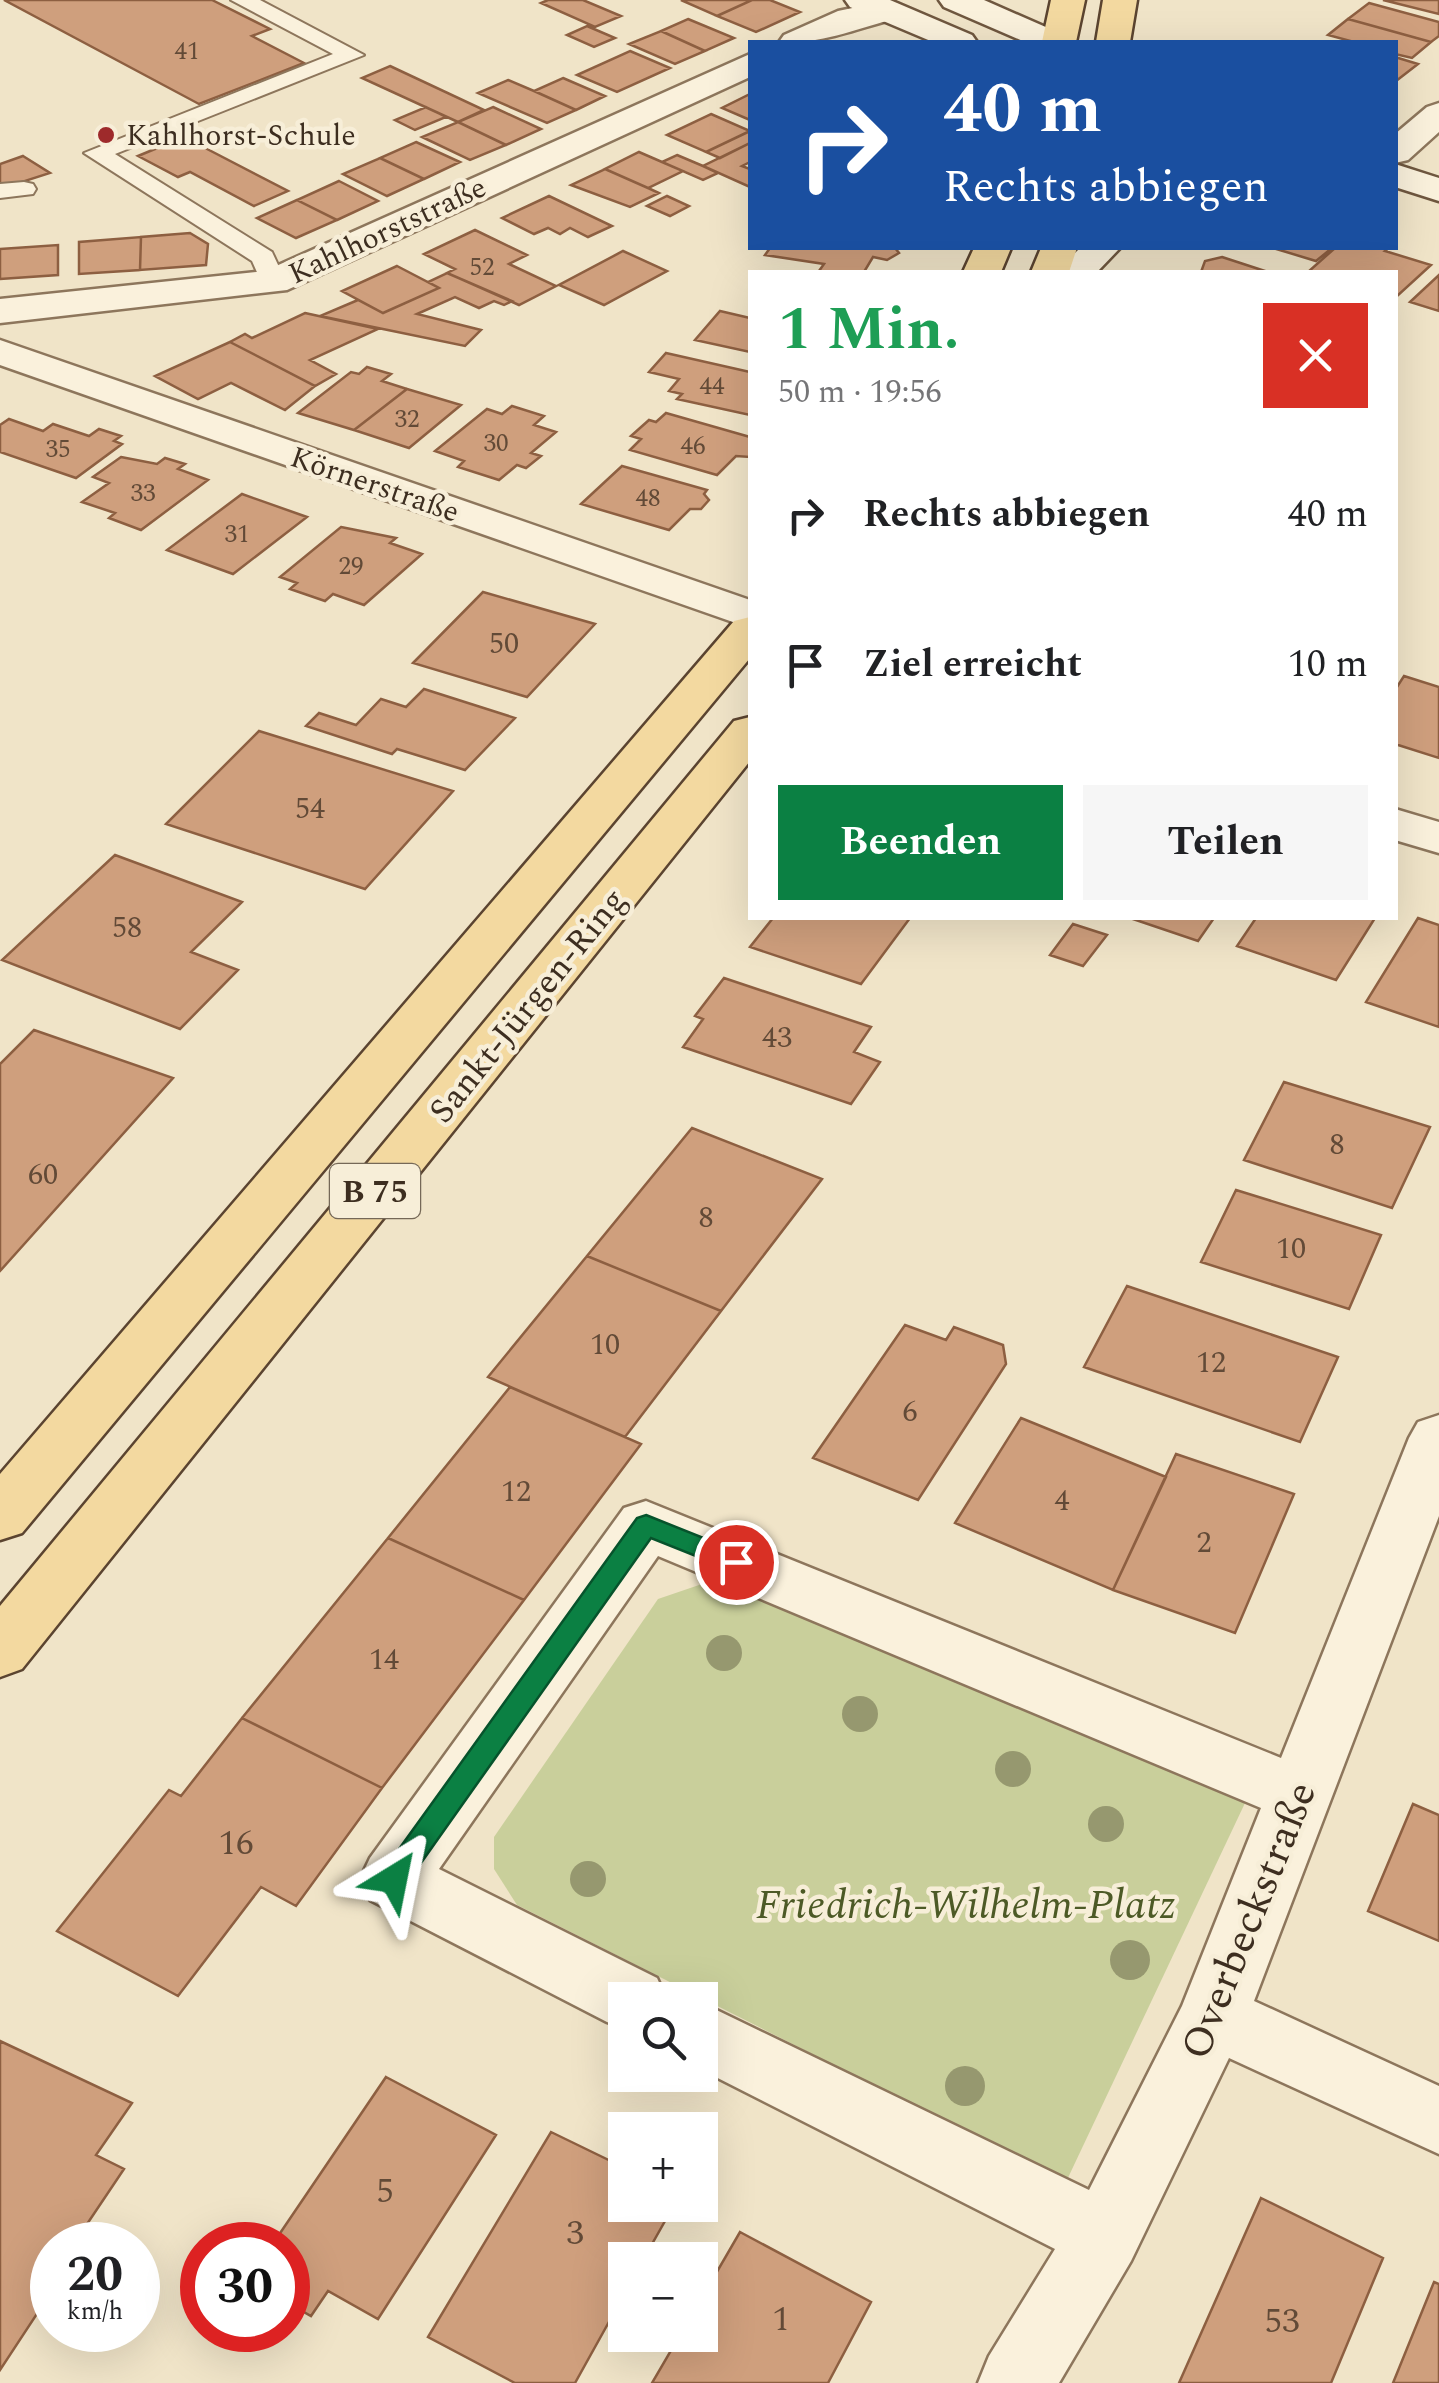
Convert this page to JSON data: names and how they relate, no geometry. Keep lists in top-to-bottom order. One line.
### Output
{"streets":{"main road":["Sankt-Jürgen-Ring","B 75"],"street":["Kahlhorststraße","Körnerstraße","Overbeckstraße"]},"parks":["Friedrich-Wilhelm-Platz"],"places":["Kahlhorst-Schule"],"house_numbers":["41","52","44","32","30","46","35","33","48","31","29","50","54","58","43","8","60","8","10","10","12","6","12","4","2","14","16","5","3","1","53"],"page":{"turn":["40 m","Rechts abbiegen"],"heading":["1 Min.","50 m · 19:56"],"list":[{"name":"Rechts abbiegen","value":"40 m"},{"name":"Ziel erreicht","value":"10 m"}],"buttons":["Beenden","Teilen"],"map_buttons":["+","−"],"speed":"20 km/h","limit":"30"}}
